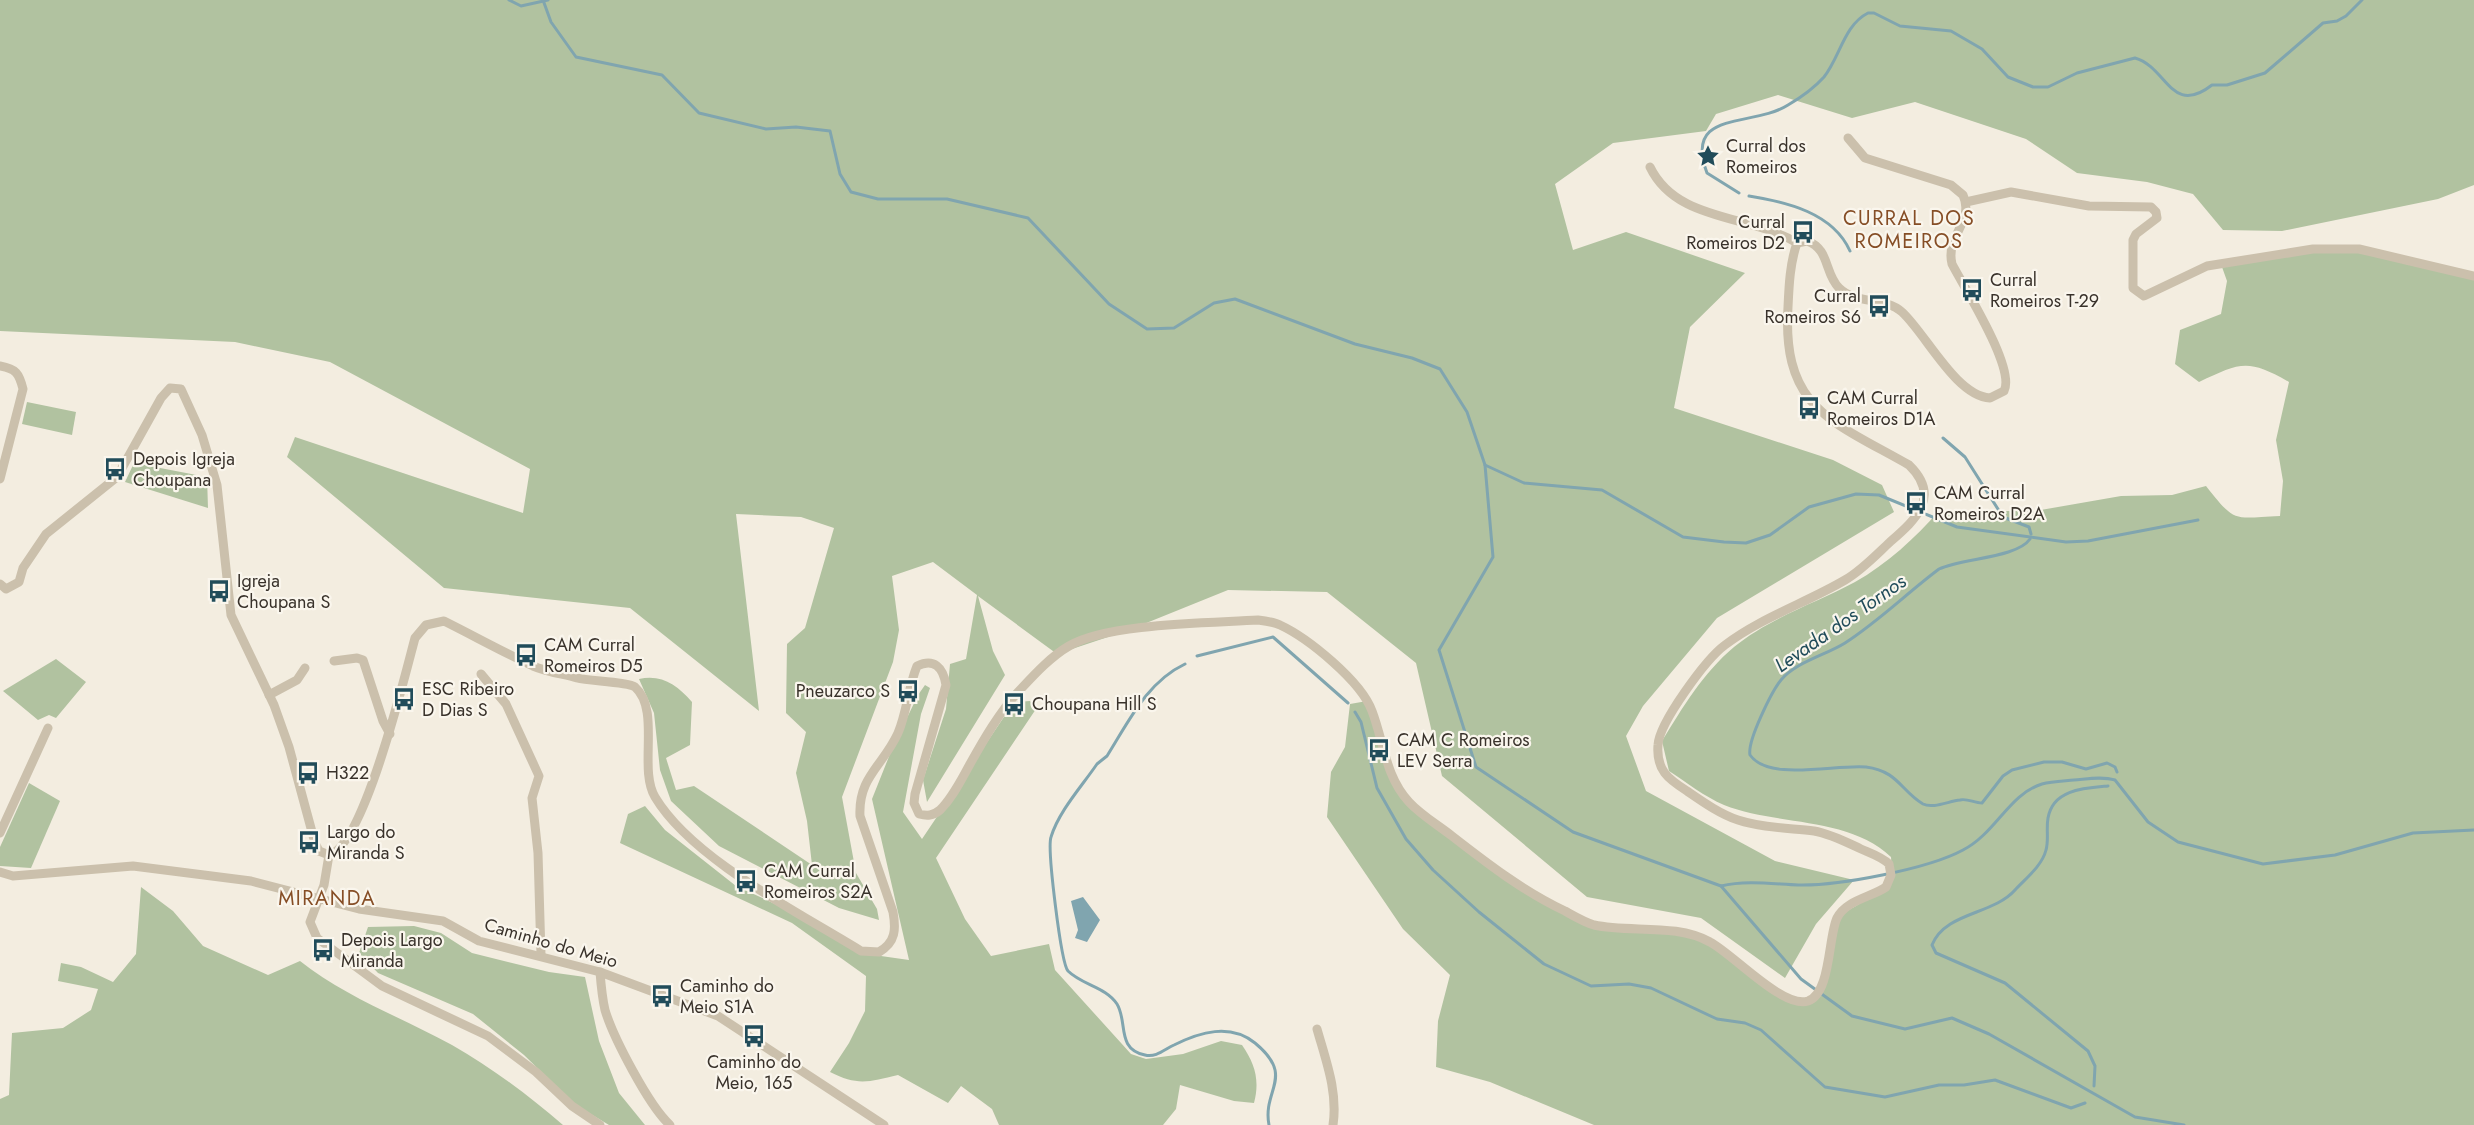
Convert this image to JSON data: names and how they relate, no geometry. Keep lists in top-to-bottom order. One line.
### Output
{"streets":{"street":["Caminho do Meio"]},"districts":["CURRAL DOS ROMEIROS","MIRANDA"],"water":["Levada dos Tornos"],"places":{"place":["Curral dos Romeiros"],"bus stop":["Curral Romeiros D2","Curral Romeiros T-29","Curral Romeiros S6","CAM Curral Romeiros D1A","Depois Igreja Choupana","CAM Curral Romeiros D2A","Igreja Choupana S","CAM Curral Romeiros D5","Pneuzarco S","ESC Ribeiro D Dias S","Choupana Hill S","CAM C Romeiros LEV Serra","H322","Largo do Miranda S","CAM Curral Romeiros S2A","Depois Largo Miranda","Caminho do Meio S1A","Caminho do Meio, 165"]}}
